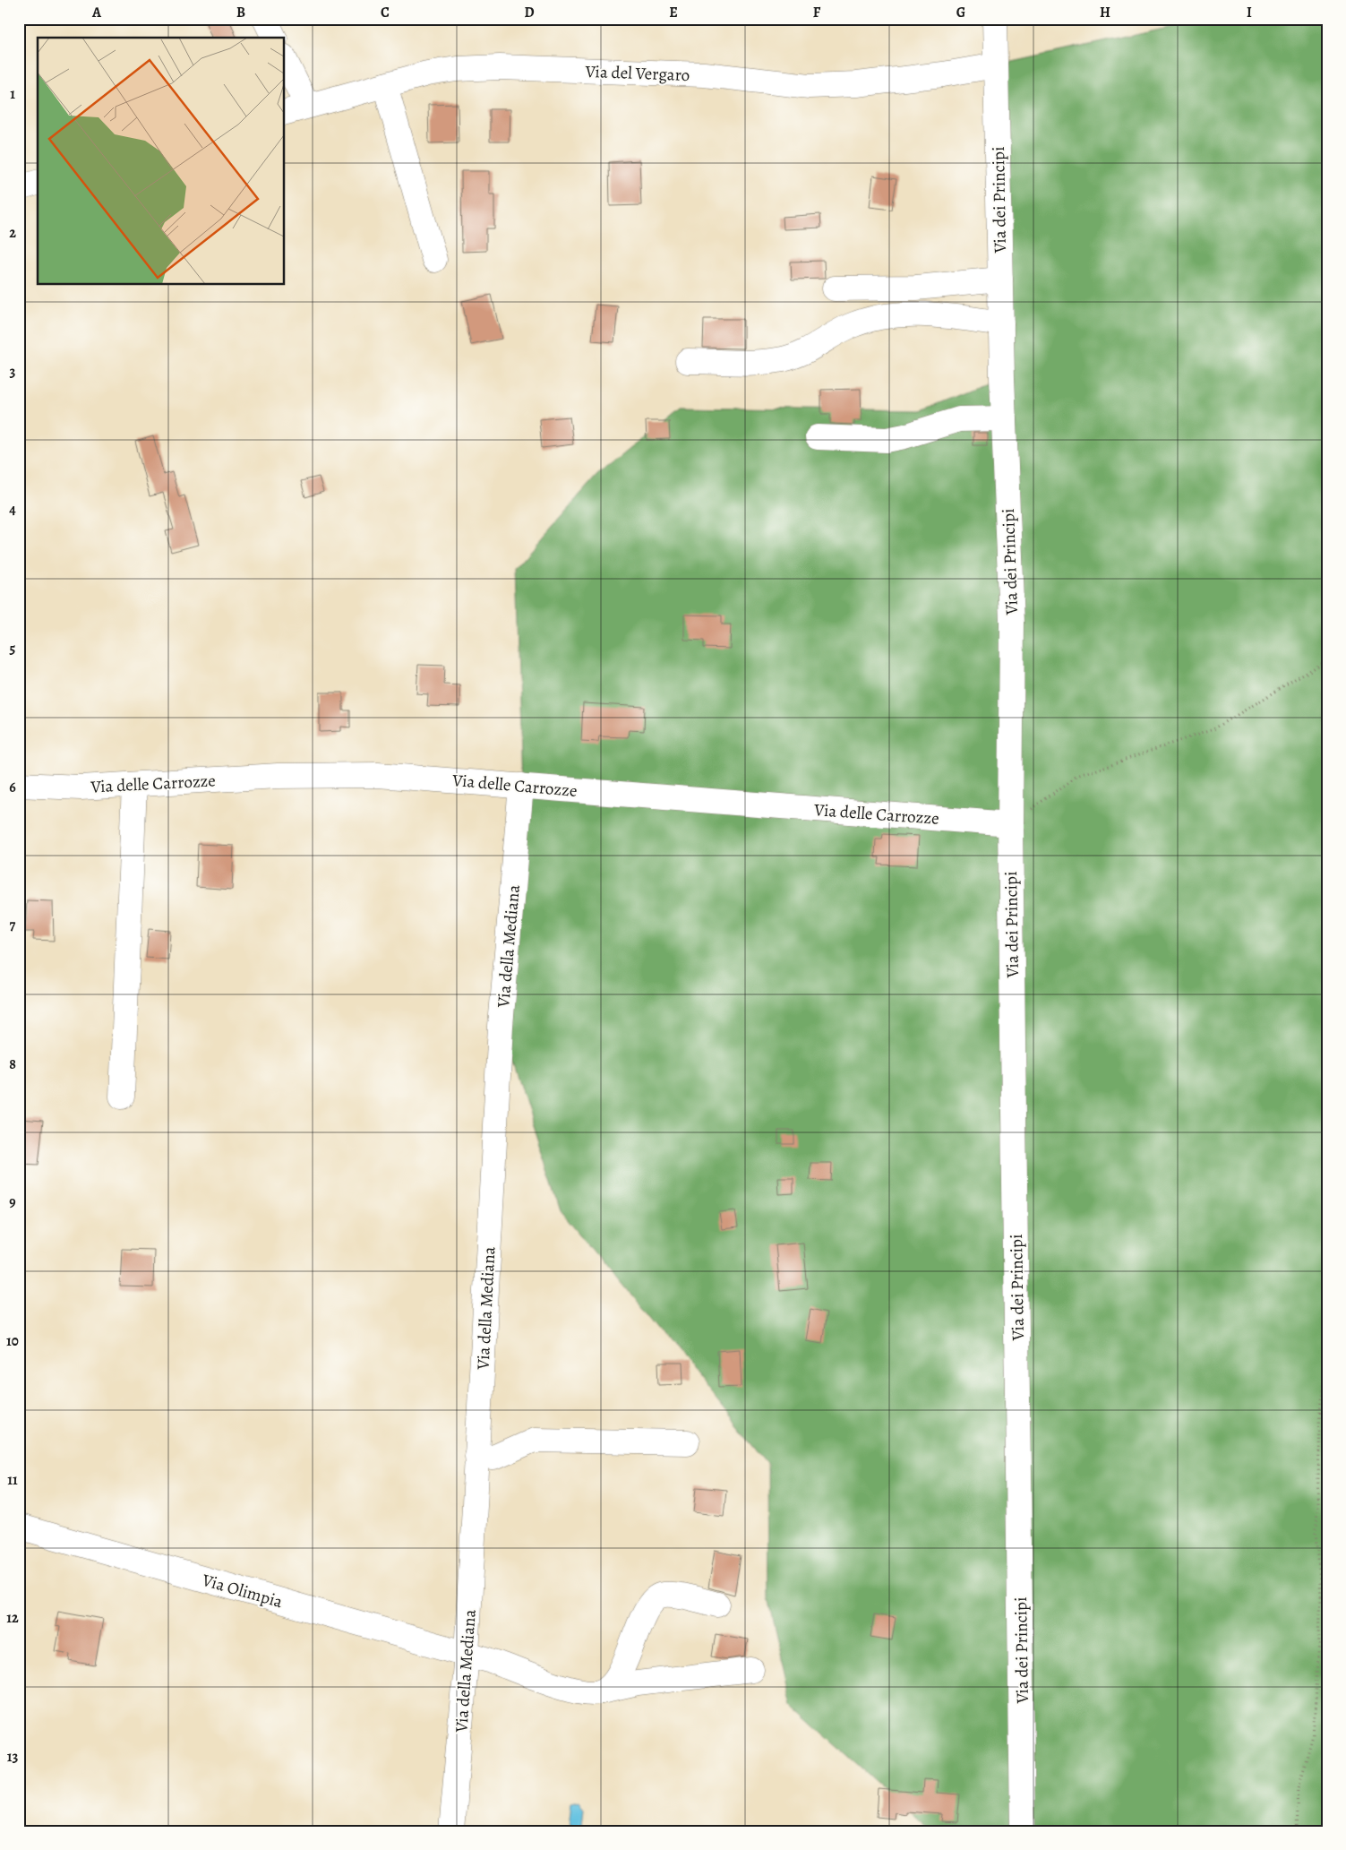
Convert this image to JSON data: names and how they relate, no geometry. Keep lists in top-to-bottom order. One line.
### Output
{"streets":{"street":["Via del Vergaro","Via dei Principi","Via delle Carrozze","Via della Mediana","Via Olimpia"]},"crossings":[["Via del Vergaro","Via dei Principi"],["Via dei Principi","Via delle Carrozze"],["Via delle Carrozze","Via della Mediana"],["Via della Mediana","Via Olimpia"]],"grid":{"columns":["A","B","C","D","E","F","G","H","I"],"rows":["1","2","3","4","5","6","7","8","9","10","11","12","13"]}}
